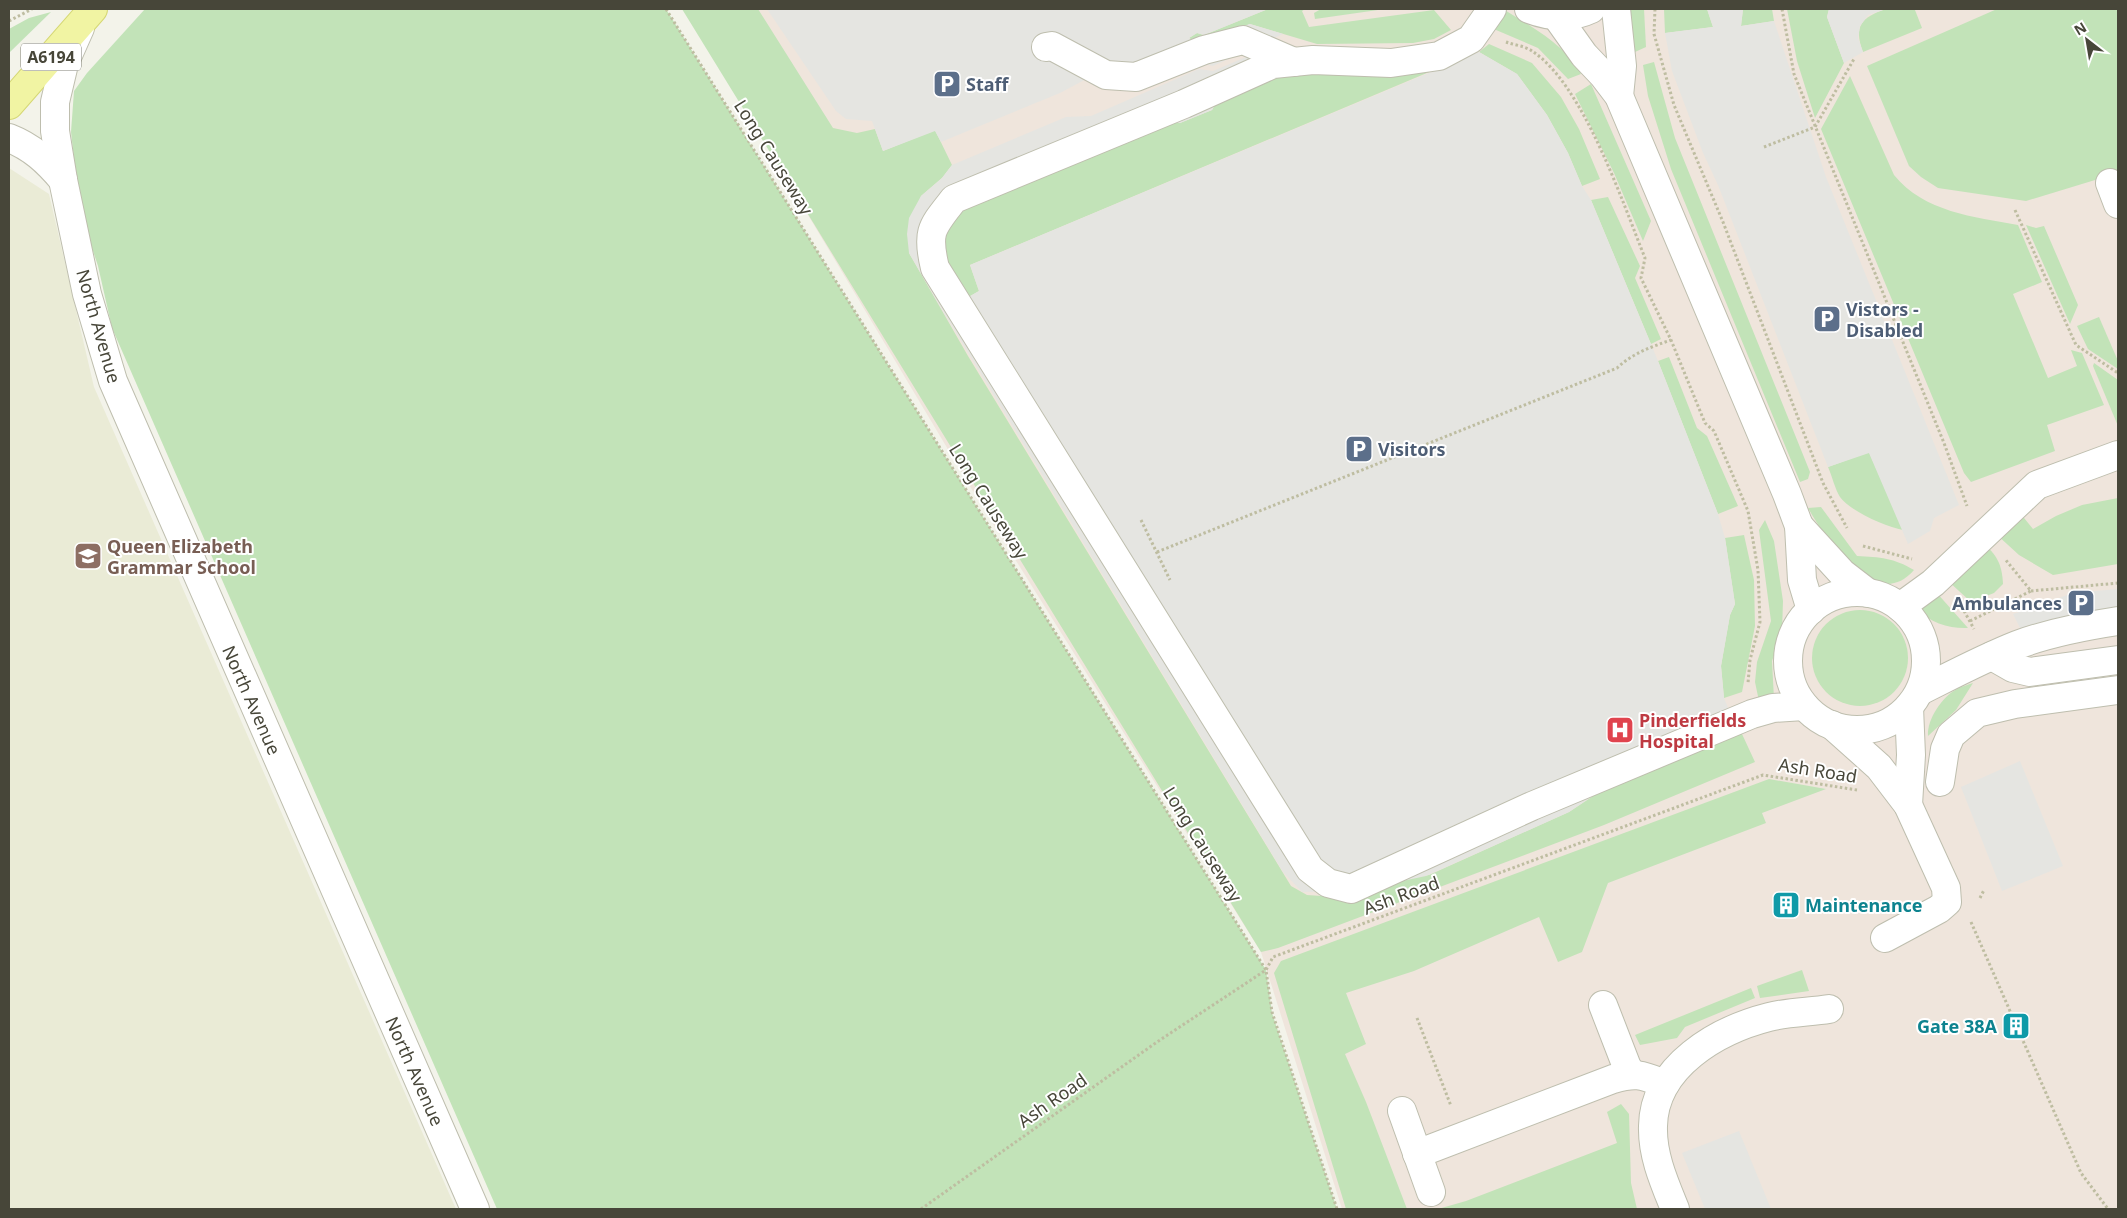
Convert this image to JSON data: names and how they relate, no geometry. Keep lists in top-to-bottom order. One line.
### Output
{"streets":{"main road":["A6194"],"street":["North Avenue"],"path":["Long Causeway","Ash Road"]},"crossings":[["A6194","North Avenue"],["Long Causeway","Ash Road"]],"places":{"parking":["Staff","Vistors - Disabled","Visitors","Ambulances"],"school or university":["Queen Elizabeth Grammar School"],"hospital":["Pinderfields Hospital"],"building":["Maintenance","Gate 38A"]},"north":"top left"}
